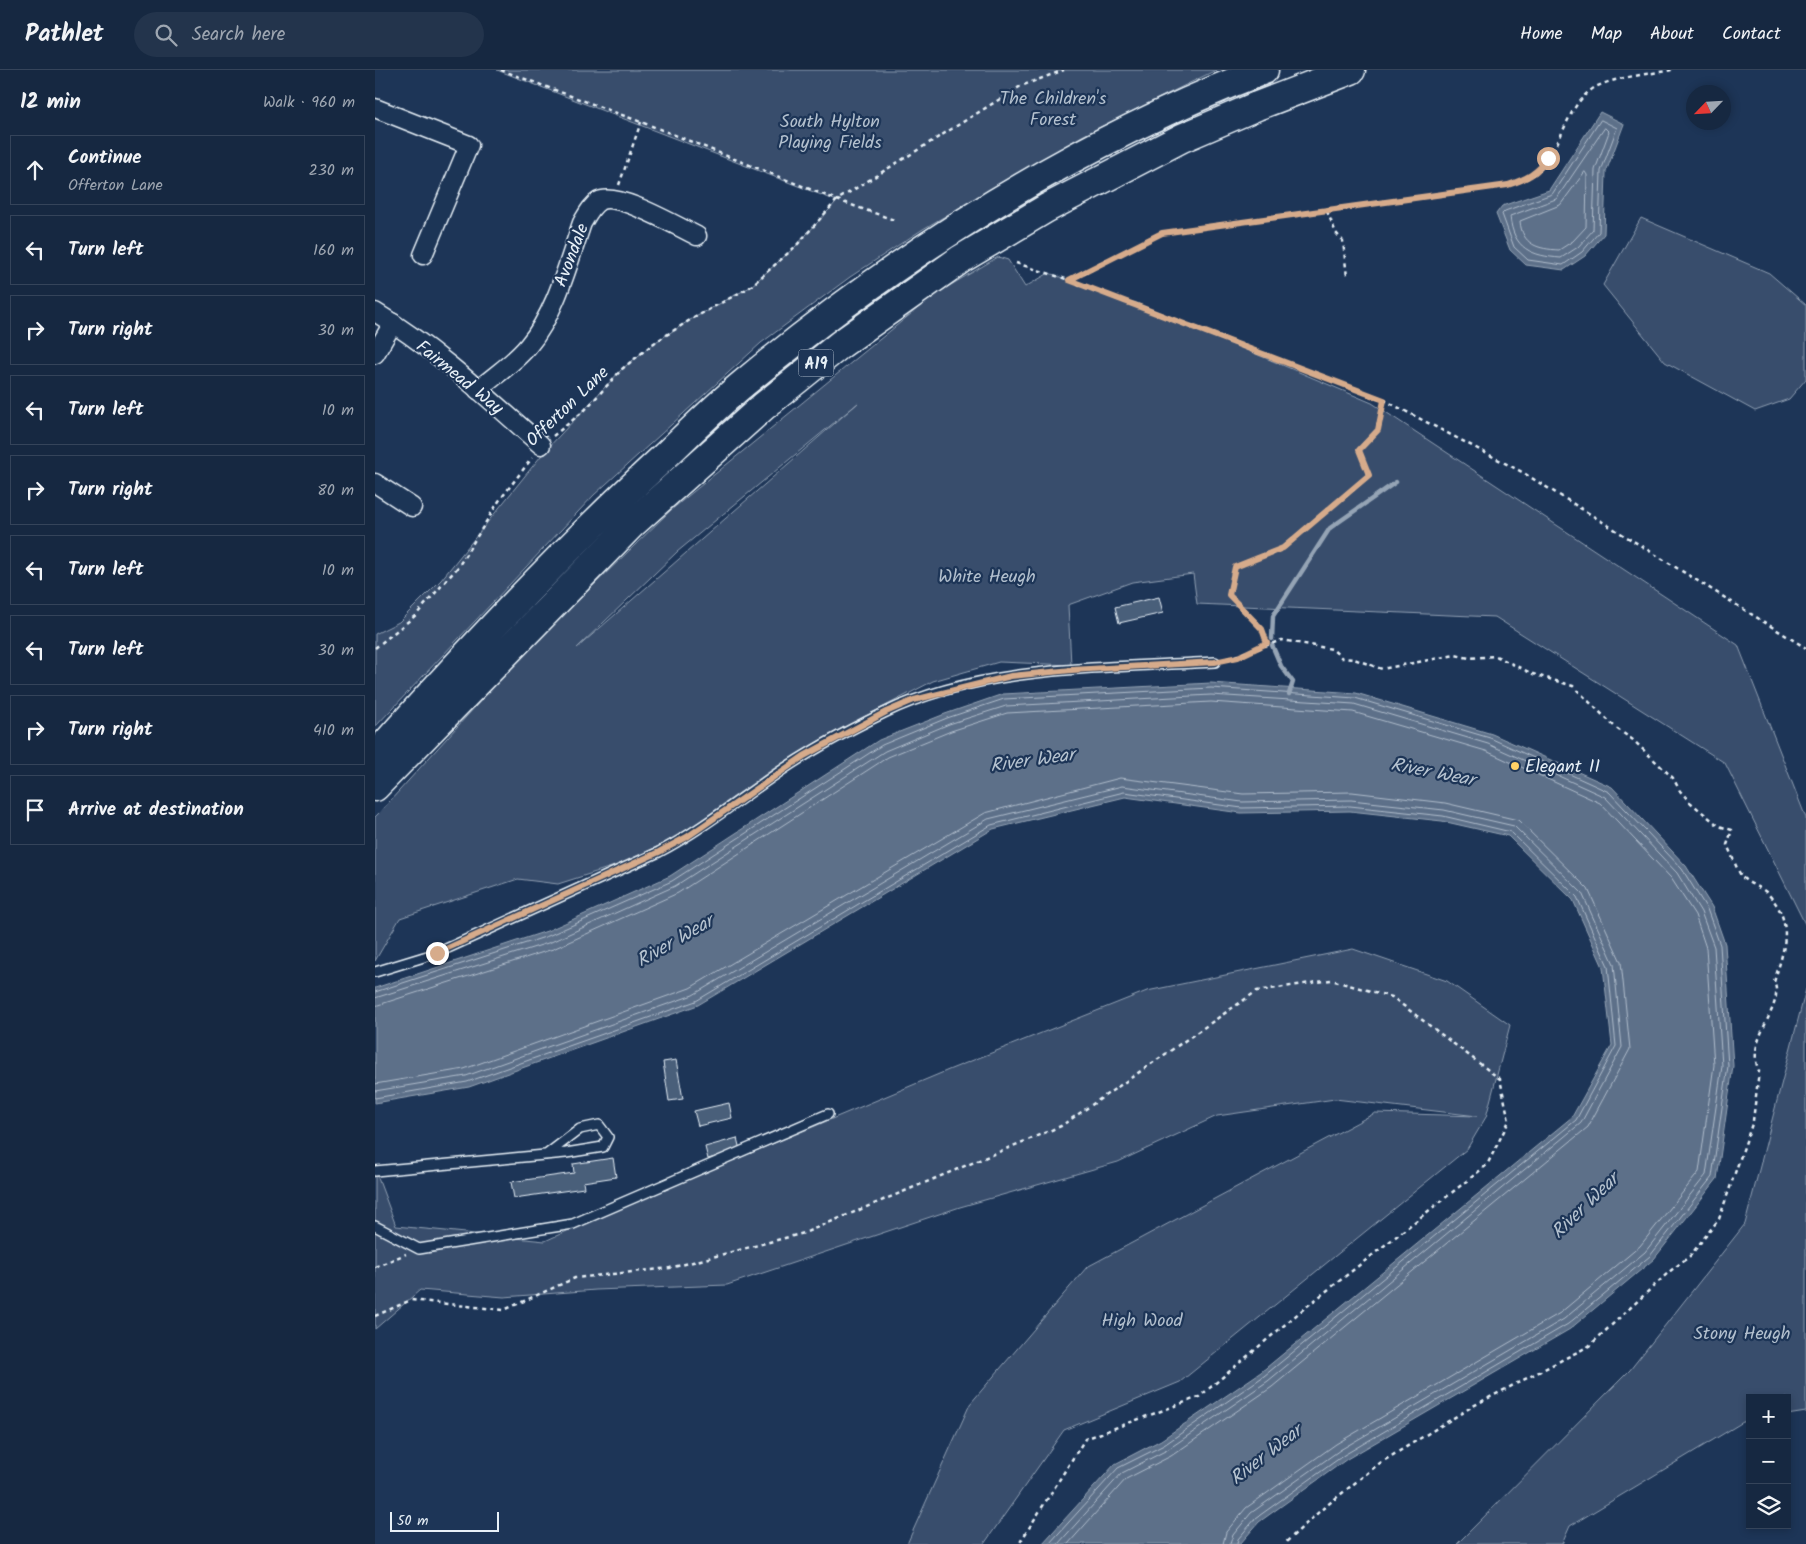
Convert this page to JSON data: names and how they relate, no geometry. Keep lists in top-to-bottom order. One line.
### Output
{"streets":{"highway":["A19"],"street":["Avondale","Fairmead Way"],"path":["Offerton Lane"]},"crossings":[["Avondale","Fairmead Way"],["Fairmead Way","Offerton Lane"]],"water":["River Wear"],"parks":["The Children's Forest","South Hylton Playing Fields","White Heugh","High Wood","Stony Heugh"],"places":["Elegant II"],"scale_bar":"50 m","north":"bottom left","page":{"header":"Pathlet","search":"Search here","nav":["Home","Map","About","Contact"],"heading":["12 min","Walk · 960 m"],"list":[["Continue","Offerton Lane","230 m"],["Turn left","160 m"],["Turn right","30 m"],["Turn left","10 m"],["Turn right","80 m"],["Turn left","10 m"],["Turn left","30 m"],["Turn right","410 m"],"Arrive at destination"],"map_buttons":["+","−"],"scale":"50 m"}}
